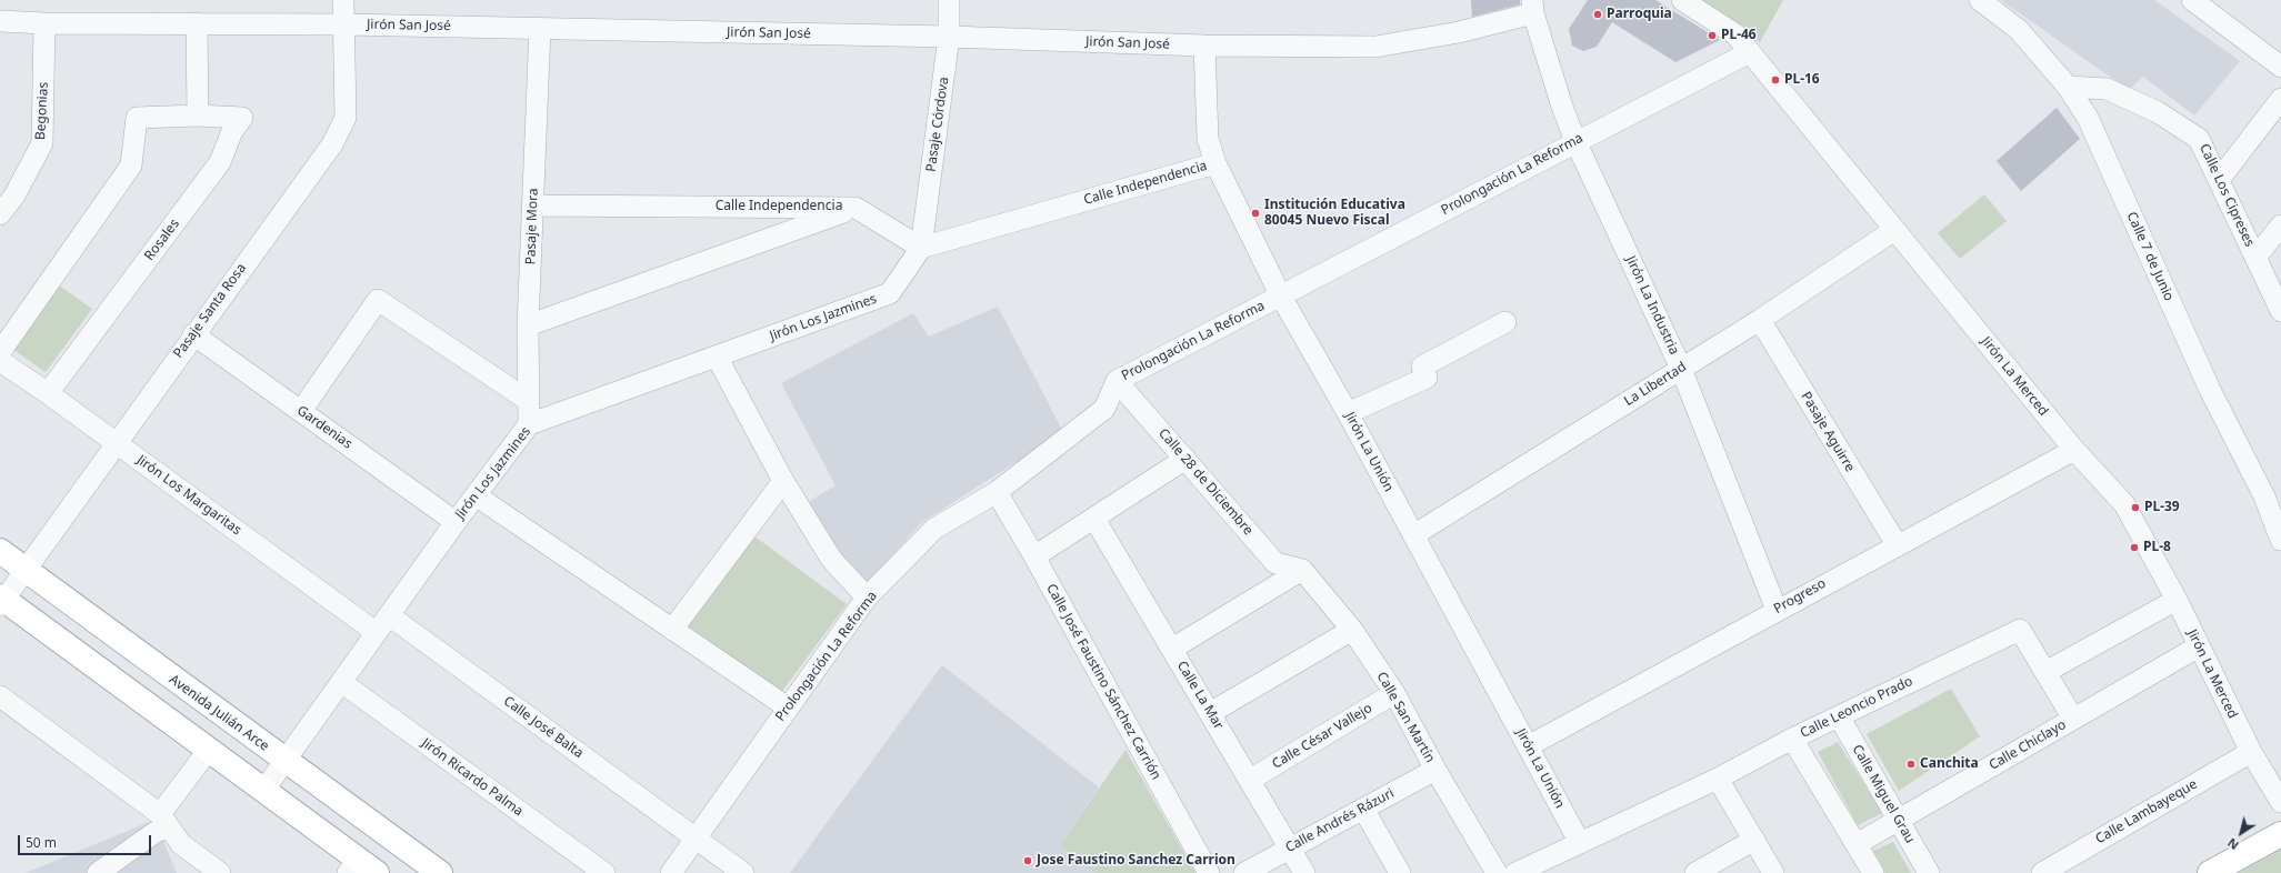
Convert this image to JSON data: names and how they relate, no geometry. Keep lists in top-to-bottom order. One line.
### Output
{"streets":{"main road":["Avenida Julián Arce"],"street":["Jirón San José","Begonias","Pasaje Córdova","Prolongación La Reforma","Calle Independencia","Calle Los Cipreses","Pasaje Mora","Rosales","Calle 7 de Junio","Jirón La Industria","Pasaje Santa Rosa","Jirón Los Jazmines","Jirón La Merced","La Libertad","Gardenias","Pasaje Aguirre","Jirón La Unión","Calle 28 de Diciembre","Jirón Los Margaritas","Progreso","Calle José Faustino Sánchez Carrión","Calle La Mar","Calle Leoncio Prado","Calle San Martín","Calle José Balta","Calle César Vallejo","Calle Chiclayo","Jirón Ricardo Palma","Calle Miguel Grau","Calle Lambayeque","Calle Andrés Rázuri"]},"crossings":[["Jirón San José","Begonias"],["Jirón San José","Pasaje Córdova"],["Jirón San José","Pasaje Mora"],["Jirón San José","Jirón La Industria"],["Jirón San José","Pasaje Santa Rosa"],["Jirón San José","Jirón La Unión"],["Pasaje Córdova","Calle Independencia"],["Pasaje Córdova","Jirón Los Jazmines"],["Prolongación La Reforma","Jirón La Industria"],["Prolongación La Reforma","Jirón La Merced"],["Prolongación La Reforma","Jirón La Unión"],["Prolongación La Reforma","Calle 28 de Diciembre"],["Prolongación La Reforma","Calle José Faustino Sánchez Carrión"],["Prolongación La Reforma","Calle José Balta"],["Calle Independencia","Pasaje Mora"],["Calle Independencia","Jirón Los Jazmines"],["Calle Independencia","Jirón La Unión"],["Calle Los Cipreses","Calle 7 de Junio"],["Pasaje Mora","Jirón Los Jazmines"],["Rosales","Jirón Los Margaritas"],["Jirón La Industria","La Libertad"],["Jirón La Industria","Progreso"],["Pasaje Santa Rosa","Gardenias"],["Pasaje Santa Rosa","Jirón Los Margaritas"],["Pasaje Santa Rosa","Avenida Julián Arce"],["Jirón Los Jazmines","Gardenias"],["Jirón Los Jazmines","Jirón Los Margaritas"],["Jirón Los Jazmines","Avenida Julián Arce"],["Jirón Los Jazmines","Calle José Balta"],["Jirón Los Jazmines","Jirón Ricardo Palma"],["Jirón La Merced","La Libertad"],["Jirón La Merced","Progreso"],["Jirón La Merced","Calle Chiclayo"],["Jirón La Merced","Calle Lambayeque"],["La Libertad","Pasaje Aguirre"],["La Libertad","Jirón La Unión"],["Pasaje Aguirre","Progreso"],["Jirón La Unión","Progreso"],["Jirón La Unión","Calle Leoncio Prado"],["Calle 28 de Diciembre","Calle San Martín"],["Calle La Mar","Calle César Vallejo"],["Calle La Mar","Calle Andrés Rázuri"],["Calle Leoncio Prado","Calle Miguel Grau"],["Calle San Martín","Calle César Vallejo"],["Calle San Martín","Calle Andrés Rázuri"],["Calle Chiclayo","Calle Miguel Grau"]],"places":["Parroquia","PL-46","PL-16","Institución Educativa 80045 Nuevo Fiscal","PL-39","PL-8","Canchita","Jose Faustino Sanchez Carrion"],"scale_bar":"50 m","north":"bottom left"}
